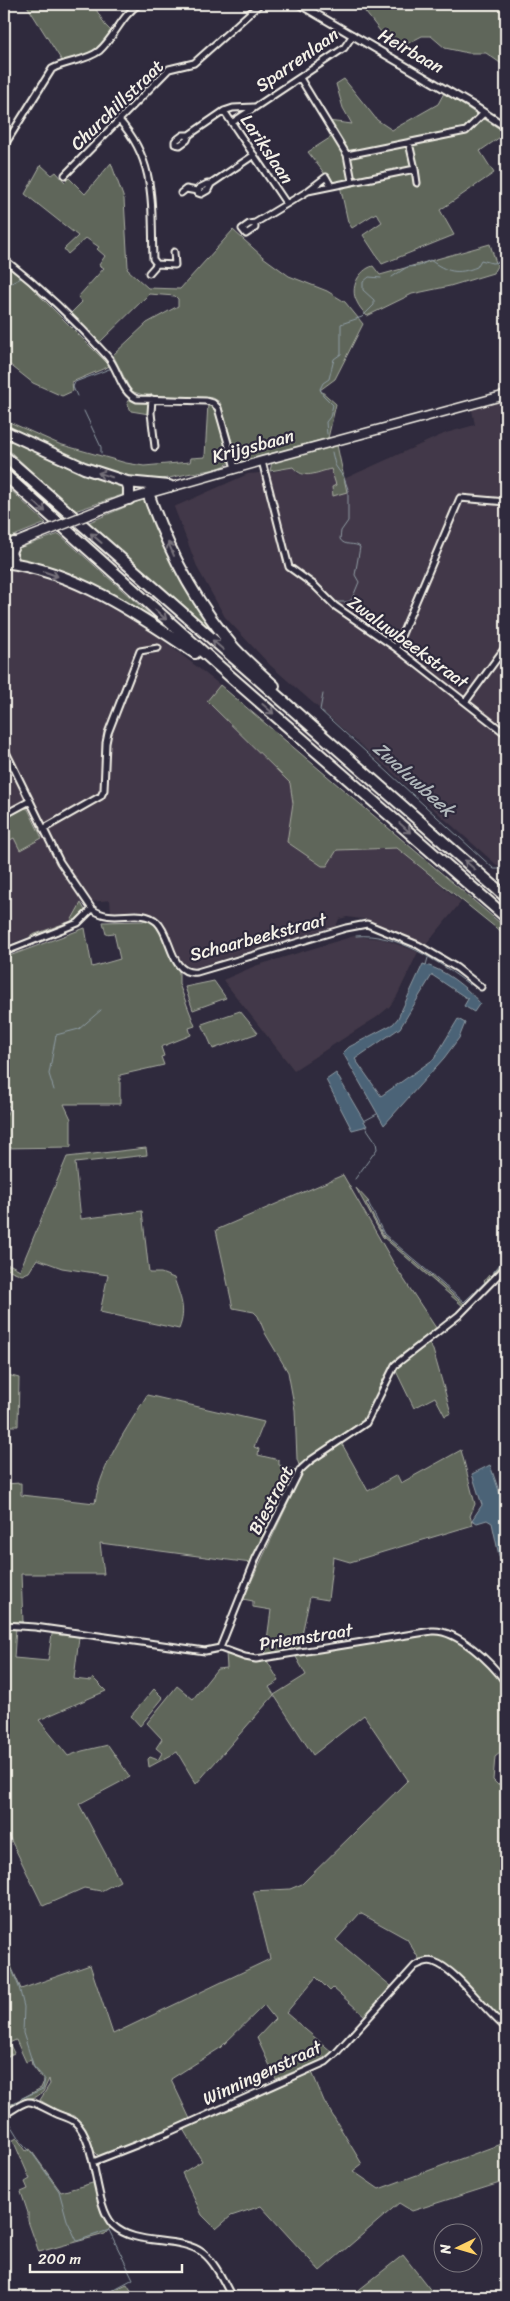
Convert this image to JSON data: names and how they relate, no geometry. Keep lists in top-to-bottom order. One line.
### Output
{"streets":{"main road":["Krijgsbaan"],"street":["Heirbaan","Sparrenlaan","Churchillstraat","Larikslaan","Zwaluwbeekstraat","Schaarbeekstraat","Biestraat","Priemstraat","Winningenstraat"]},"crossings":[["Heirbaan","Sparrenlaan"],["Sparrenlaan","Larikslaan"],["Krijgsbaan","Zwaluwbeekstraat"],["Biestraat","Priemstraat"]],"water":["Zwaluwbeek"],"scale_bar":"200 m","north":"left"}
